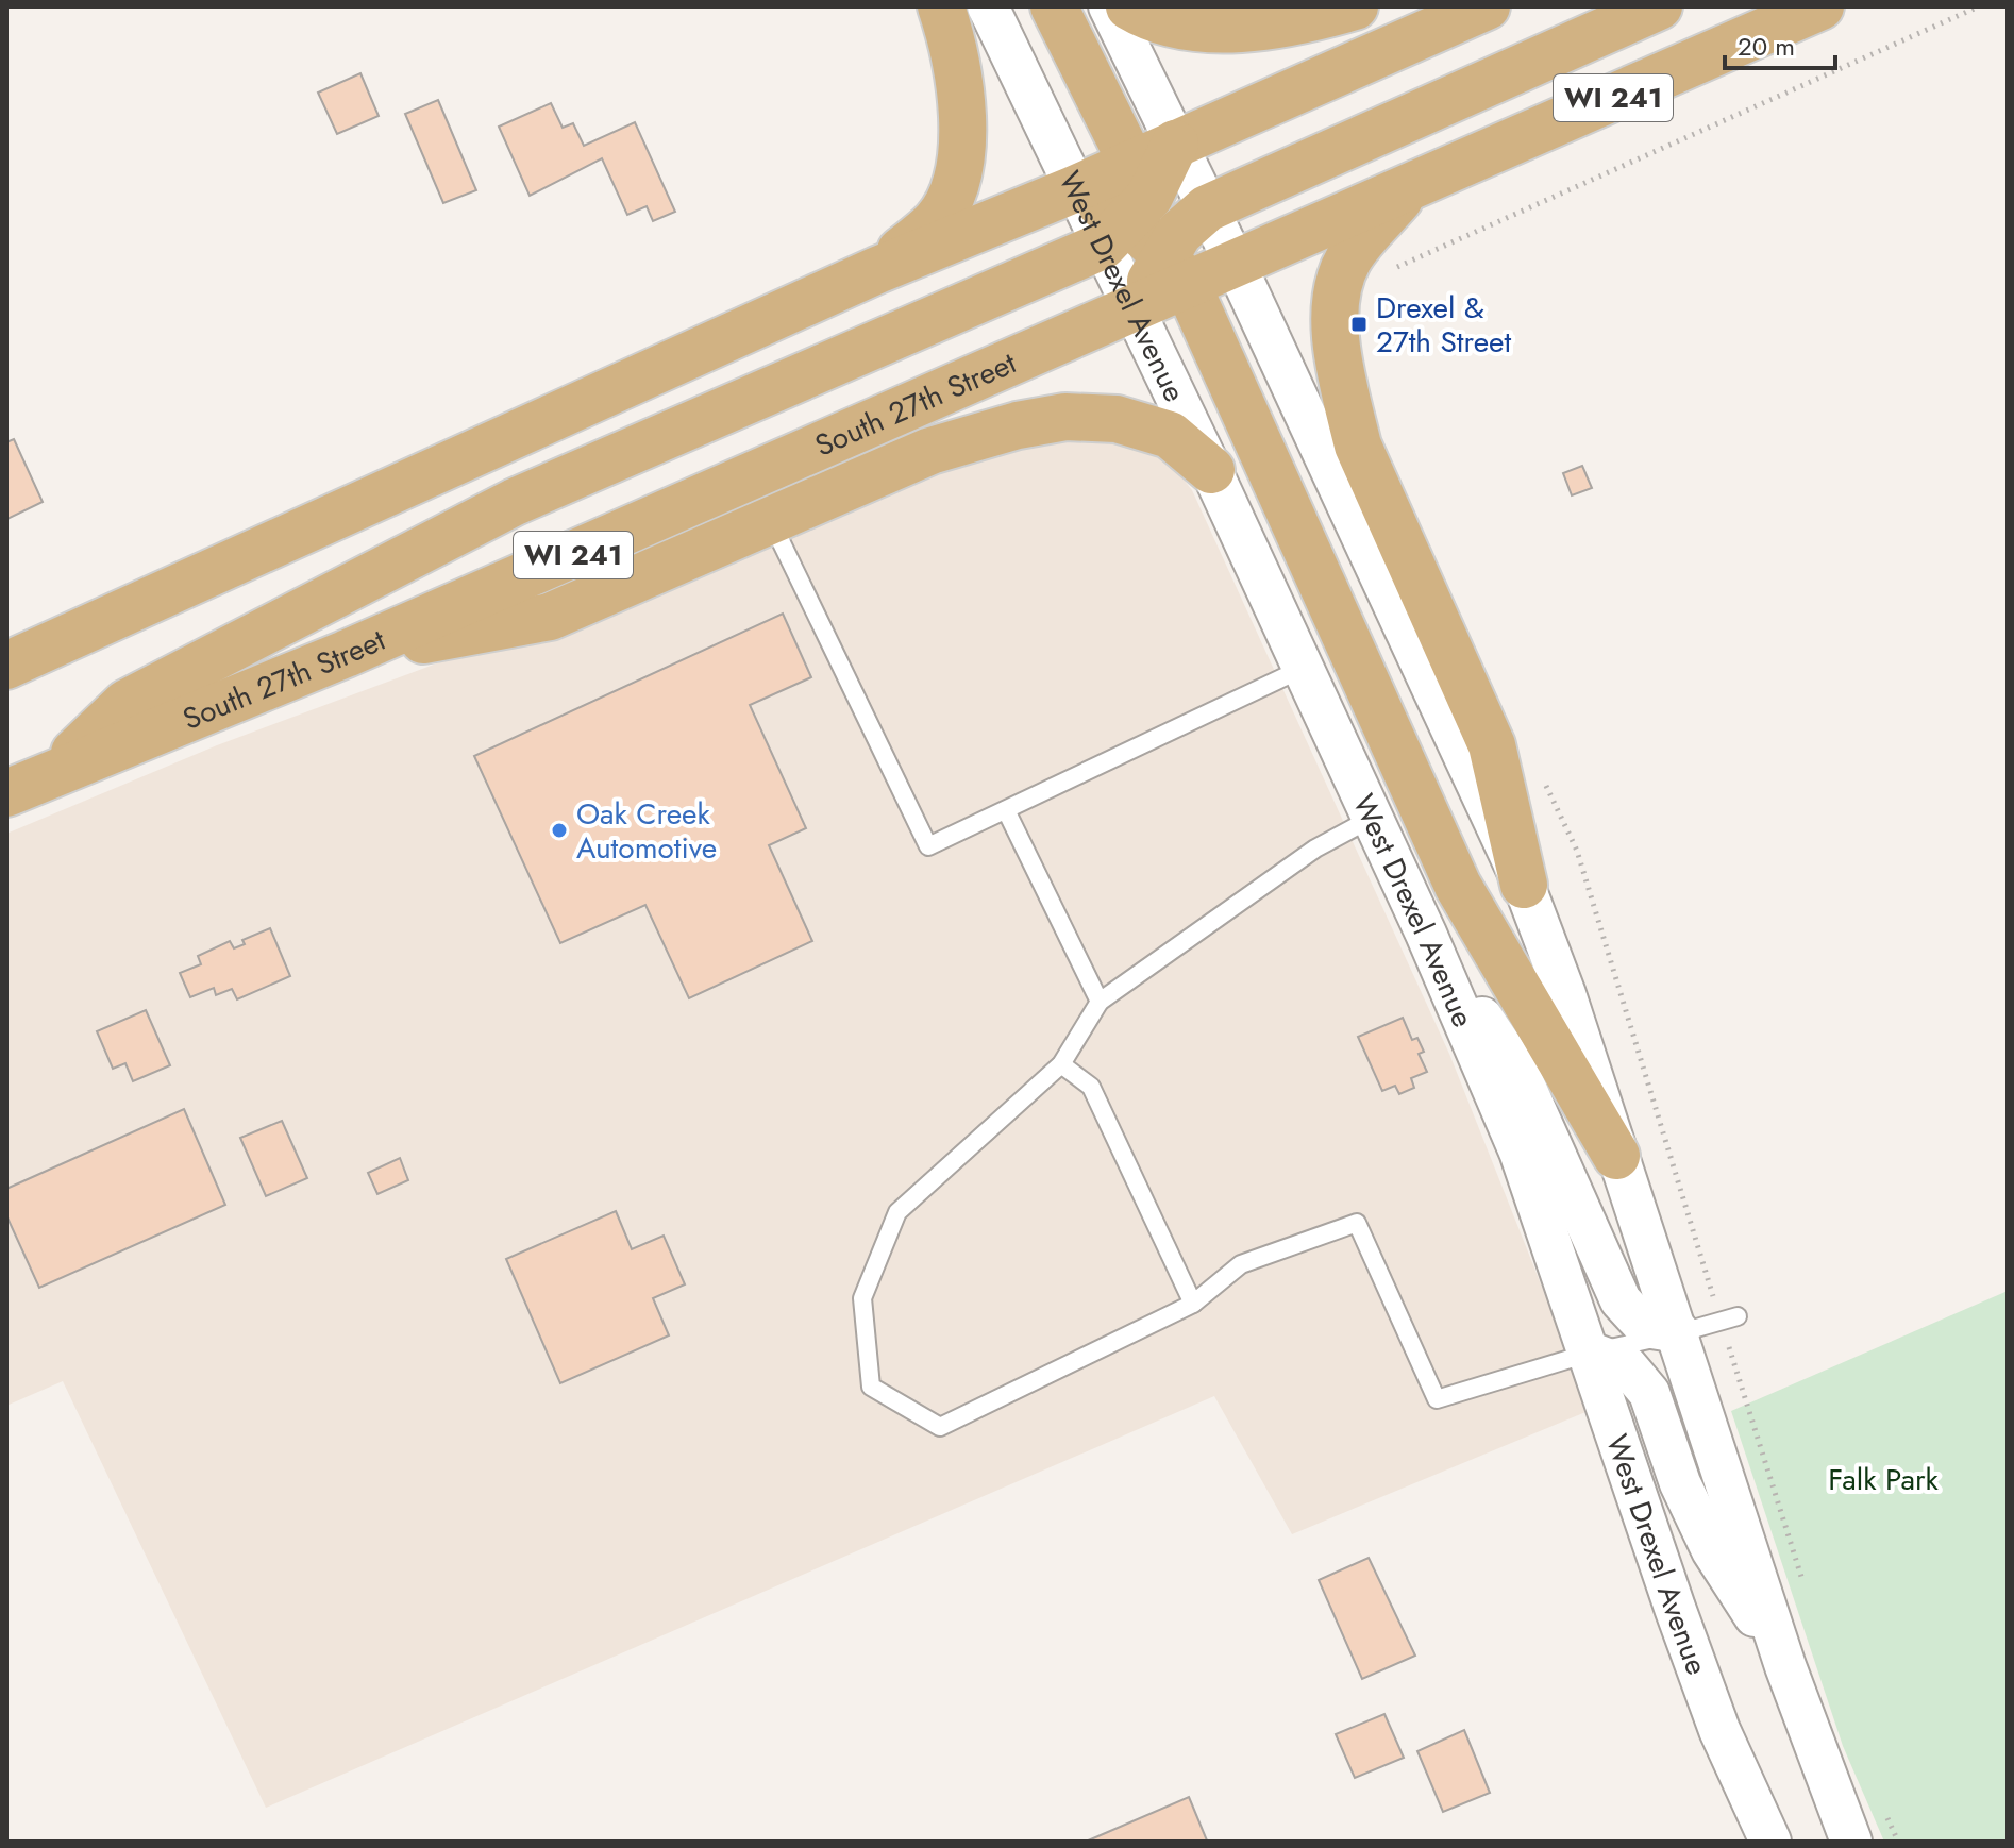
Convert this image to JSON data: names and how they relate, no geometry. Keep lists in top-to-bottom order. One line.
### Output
{"streets":{"main road":["WI 241","South 27th Street"],"street":["West Drexel Avenue"]},"crossings":[["West Drexel Avenue","South 27th Street"]],"parks":["Falk Park"],"places":{"transit":["Drexel & 27th Street"],"other":["Oak Creek Automotive"]},"scale_bar":"20 m"}
